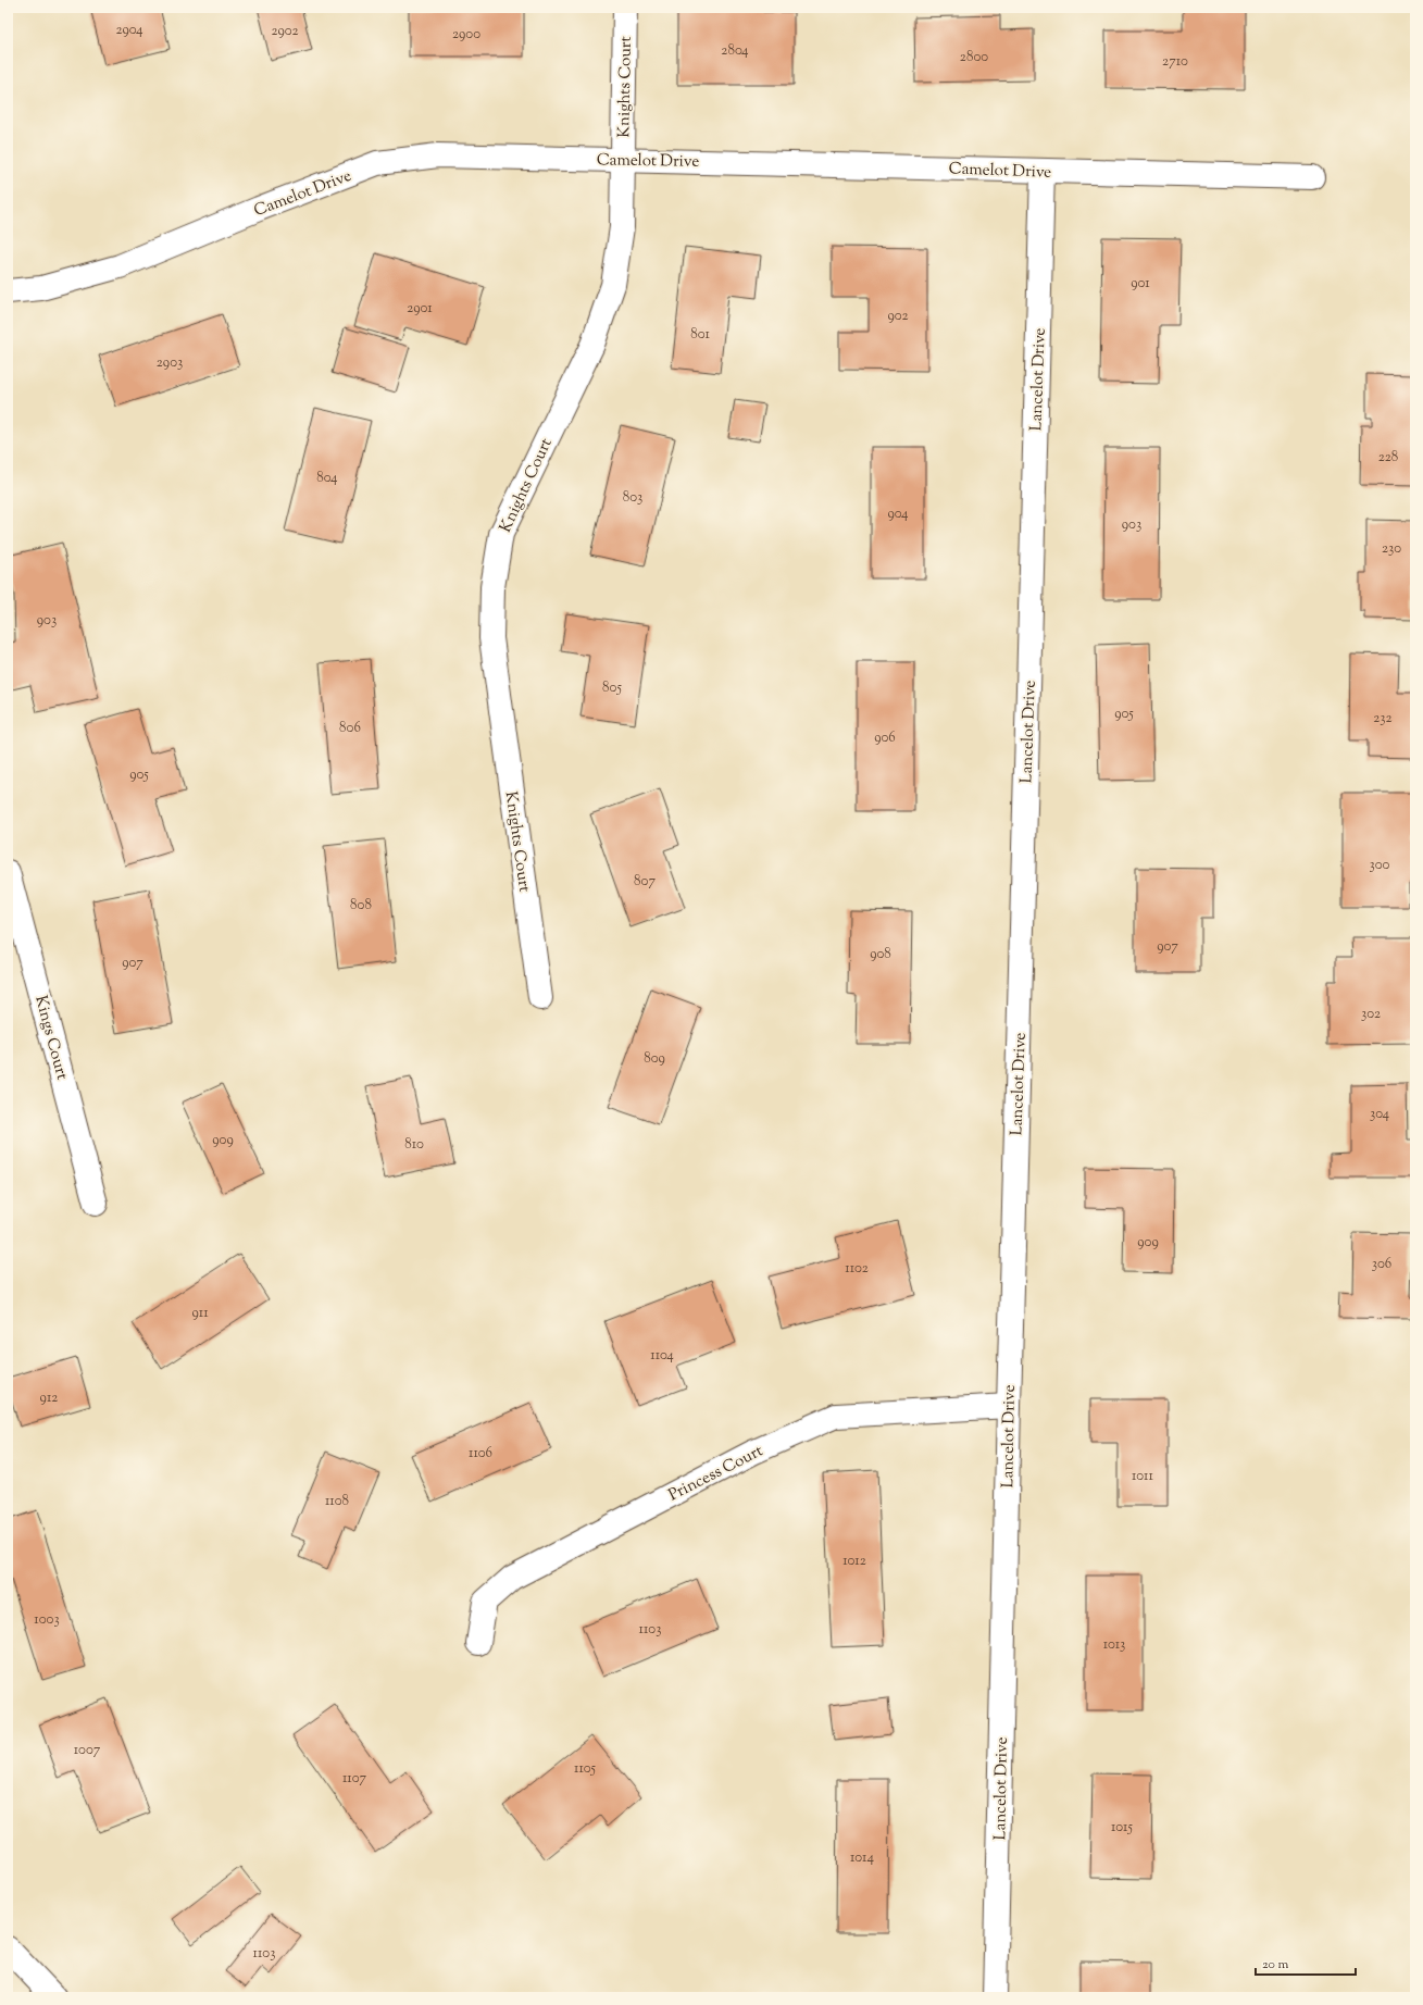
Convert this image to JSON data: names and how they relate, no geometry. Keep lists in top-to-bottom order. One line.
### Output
{"streets":{"street":["Knights Court","Camelot Drive","Lancelot Drive","Kings Court","Princess Court"]},"crossings":[["Knights Court","Camelot Drive"],["Camelot Drive","Lancelot Drive"],["Lancelot Drive","Princess Court"]],"house_numbers":["2904","2902","2900","2804","2800","2710","901","2901","902","801","2903","228","804","803","904","903","230","903","805","905","232","806","906","905","300","807","808","907","908","907","302","809","304","909","810","909","306","1102","911","1104","912","1106","1011","1108","1012","1003","1103","1013","1007","1105","1107","1015","1014","1103"],"scale_bar":"20 m"}
